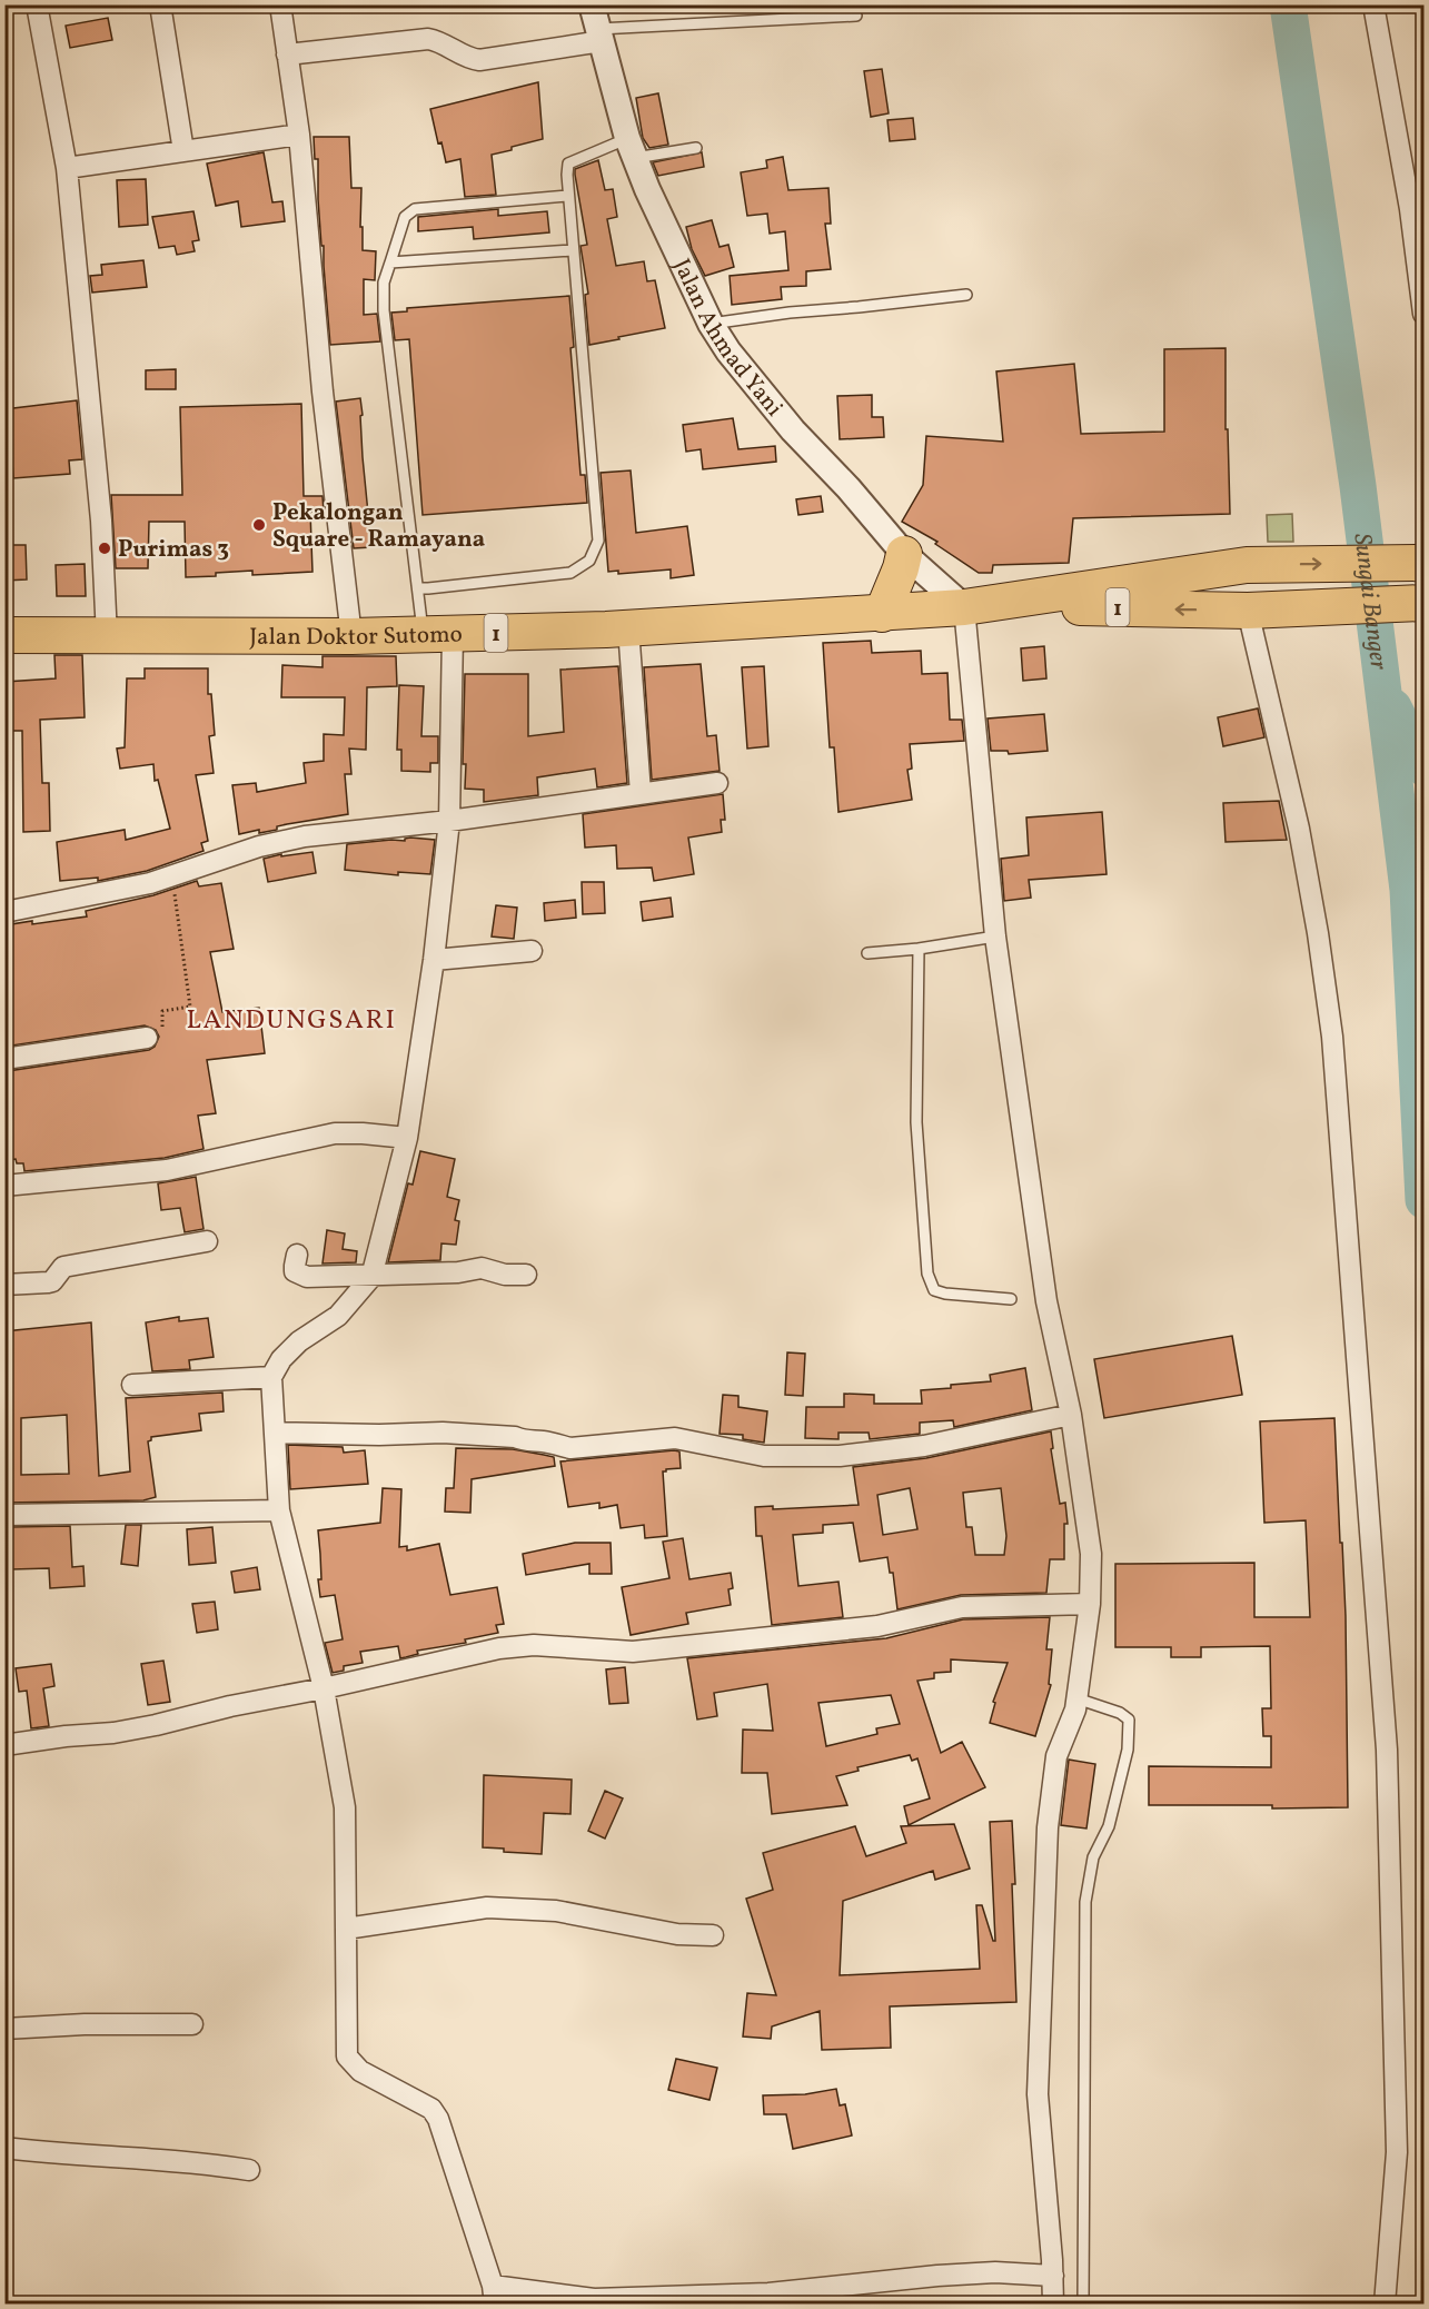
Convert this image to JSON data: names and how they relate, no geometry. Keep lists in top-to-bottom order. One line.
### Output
{"streets":{"highway":["1","Jalan Doktor Sutomo"],"street":["Jalan Ahmad Yani"]},"crossings":[["Jalan Ahmad Yani","Jalan Doktor Sutomo"]],"districts":["LANDUNGSARI"],"water":["Sungai Banger"],"places":["Pekalongan Square - Ramayana","Purimas 3"]}
